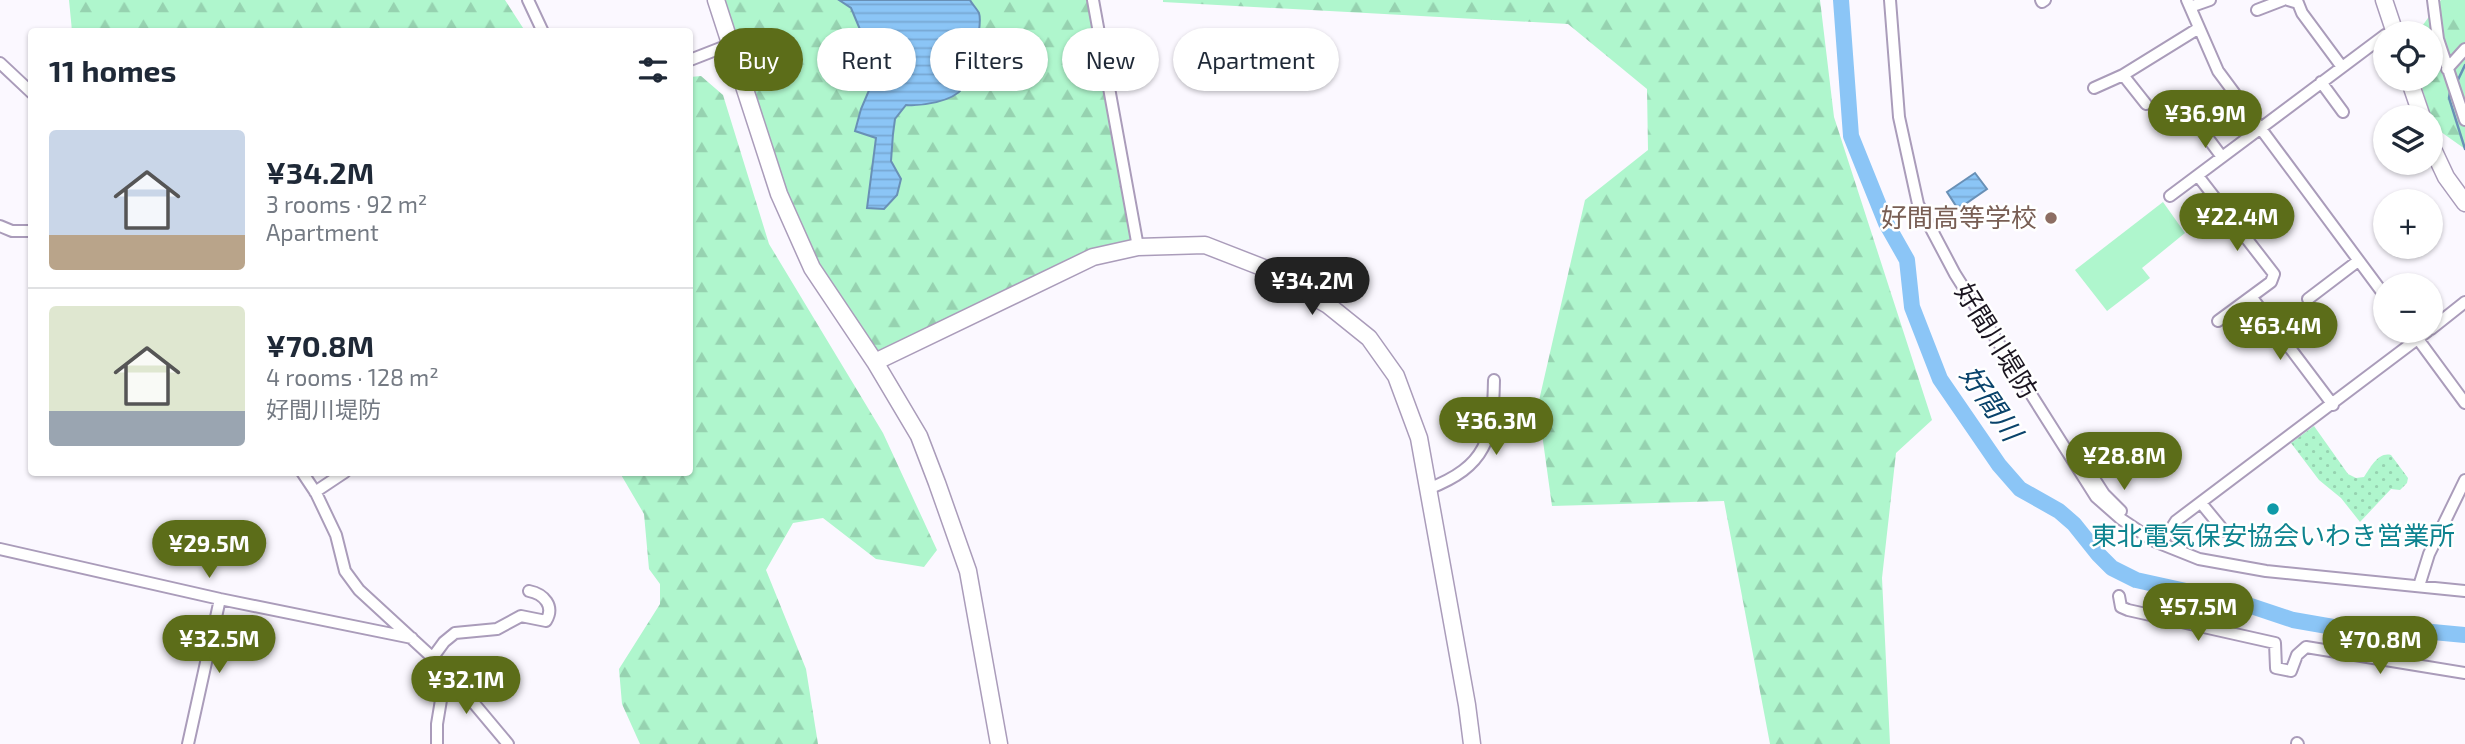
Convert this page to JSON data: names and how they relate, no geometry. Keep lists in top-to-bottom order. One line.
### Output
{"streets":{"street":["好間川堤防"]},"water":["好間川"],"places":["好間高等学校","東北電気保安協会いわき営業所"],"page":{"map_buttons":["+","−"],"chip":["Buy","Rent","Filters","New","Apartment"],"heading":"11 homes","price":["¥36.9M","¥22.4M","¥34.2M","¥63.4M","¥36.3M","¥28.8M","¥29.5M","¥57.5M","¥32.5M","¥70.8M","¥32.1M"],"list":[{"name":"¥34.2M","note":"3 rooms · 92 m² · Apartment"},{"name":"¥70.8M","note":"4 rooms · 128 m² · 好間川堤防"}]}}
